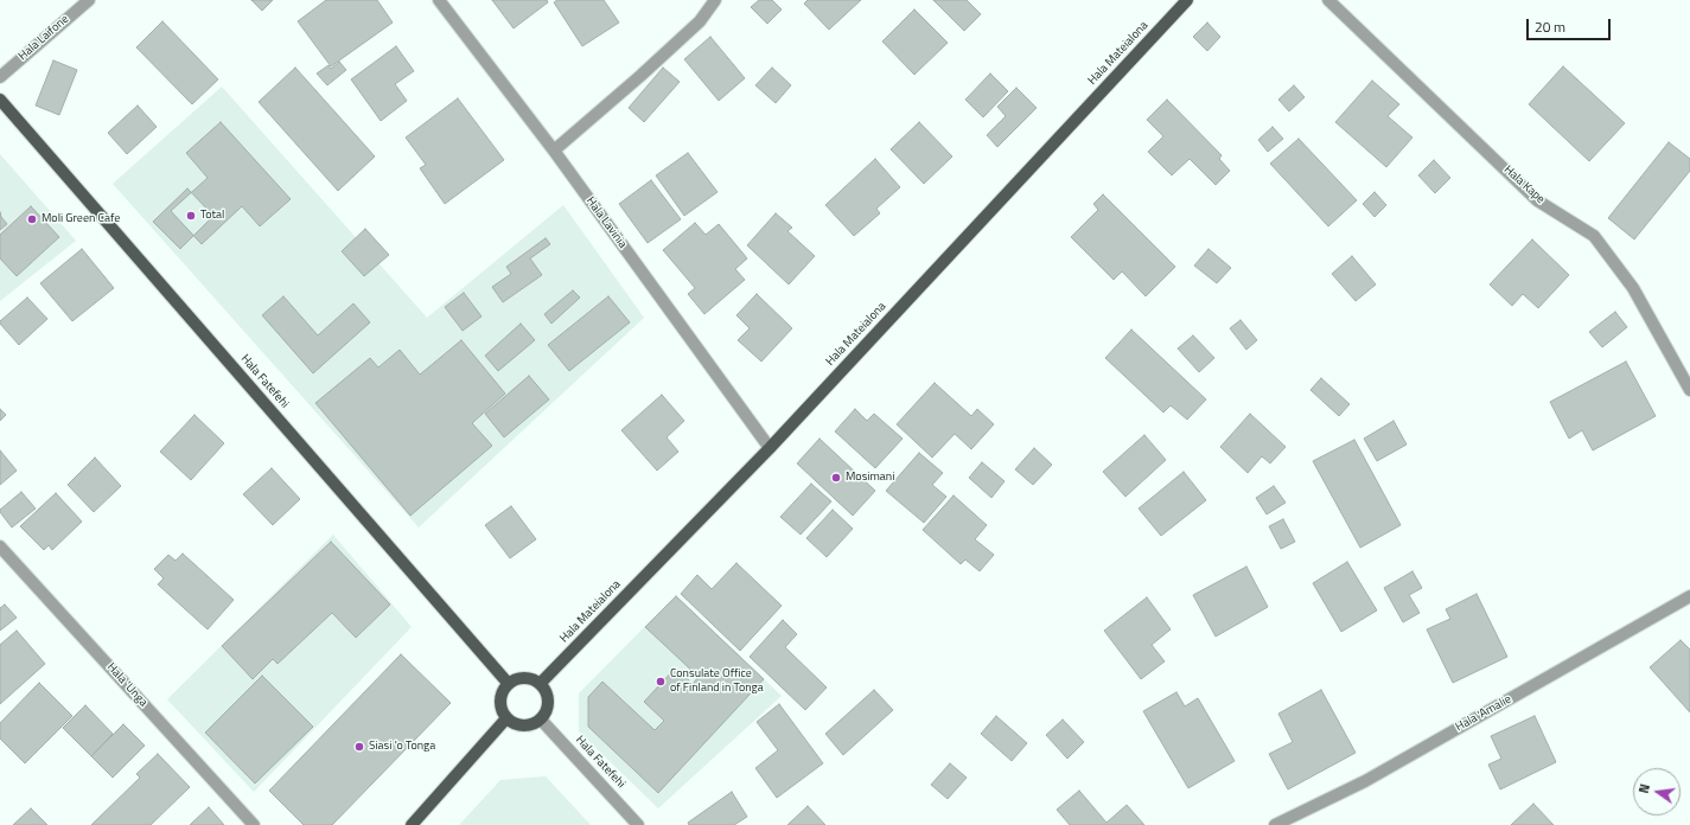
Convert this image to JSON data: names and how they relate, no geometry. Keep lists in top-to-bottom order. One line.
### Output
{"streets":{"main road":["Hala Mateialona","Hala Fatefehi"],"street":["Hala Laifone","Hala Kape","Hala Lavinia","Hala 'Unga","Hala 'Amalie"]},"crossings":[["Hala Mateialona","Hala Lavinia"],["Hala Mateialona","Hala Fatefehi"]],"places":["Total","Moli Green Cafe","Mosimani","Consulate Office of Finland in Tonga","Siasi 'o Tonga"],"scale_bar":"20 m","north":"left"}
